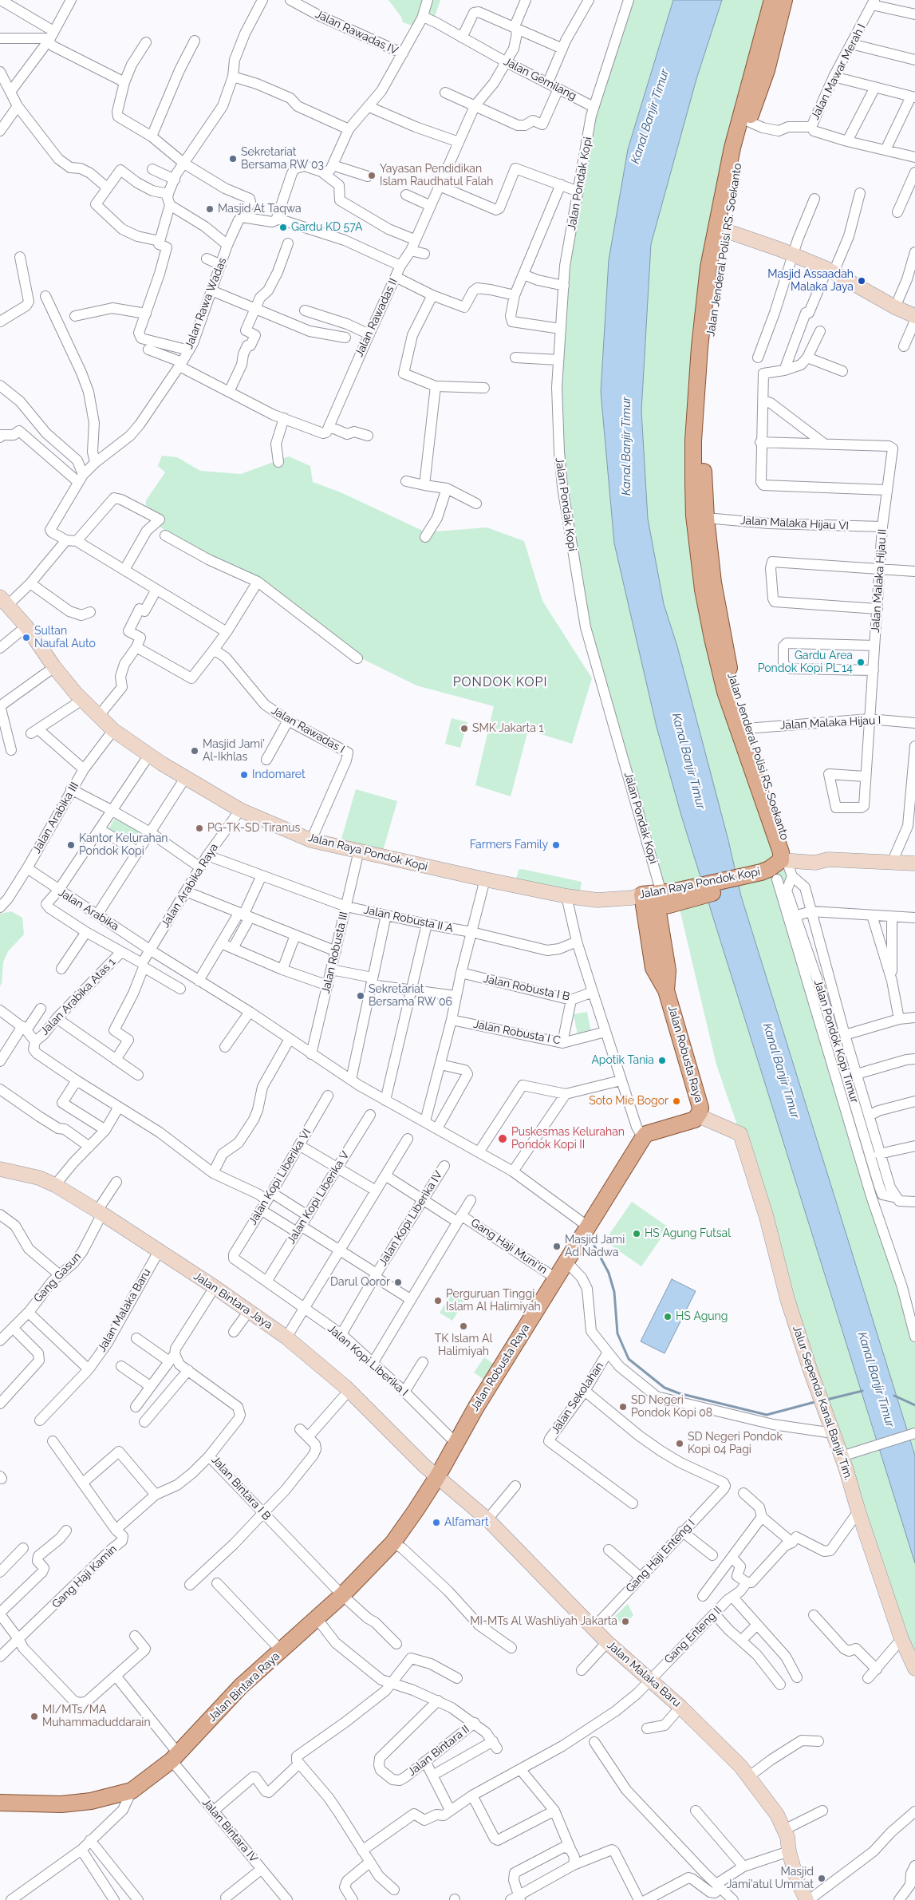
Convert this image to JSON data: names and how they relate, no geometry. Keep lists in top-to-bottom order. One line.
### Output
{"streets":{"main road":["Jalan Jenderal Polisi RS. Soekanto","Jalan Raya Pondok Kopi","Jalan Robusta Raya","Jalan Bintara Raya"],"street":["Jalan Rawadas IV","Jalan Mawar Merah I","Jalan Gemilang","Jalan Pondak Kopi","Jalan Rawa Wadas","Jalan Rawadas II","Jalan Malaka Hijau VI","Jalan Malaka Hijau II","Jalan Malaka Hijau I","Jalan Rawadas I","Jalan Arabika III","Jalan Arabika Raya","Jalan Arabika","Jalan Robusta II A","Jalan Robusta III","Jalan Robusta I B","Jalan Arabika Atas 1","Jalan Robusta I C","Jalan Pondok Kopi Timur","Jalan Kopi Liberika VI","Jalan Kopi Liberika V","Jalan Kopi Liberika IV","Gang Haji Muni'in","Gang Gasun","Jalan Bintara Jaya","Jalan Malaka Baru","Jalan Kopi Liberika I","Jalan Sekolahan","Jalur Sependa Kanal Banjir Tim.","Jalan Bintara I B","Gang Haji Enteng I","Gang Haji Kamin","Gang Enteng II","Jalan Bintara II","Jalan Bintara IV"]},"crossings":[["Jalan Gemilang","Jalan Pondak Kopi"],["Jalan Gemilang","Jalan Rawadas II"],["Jalan Pondak Kopi","Jalan Raya Pondok Kopi"],["Jalan Pondak Kopi","Jalan Robusta Raya"],["Jalan Jenderal Polisi RS. Soekanto","Jalan Malaka Hijau VI"],["Jalan Jenderal Polisi RS. Soekanto","Jalan Malaka Hijau I"],["Jalan Jenderal Polisi RS. Soekanto","Jalan Raya Pondok Kopi"],["Jalan Jenderal Polisi RS. Soekanto","Jalan Pondok Kopi Timur"],["Jalan Malaka Hijau VI","Jalan Malaka Hijau II"],["Jalan Malaka Hijau II","Jalan Malaka Hijau I"],["Jalan Rawadas I","Jalan Raya Pondok Kopi"],["Jalan Arabika III","Jalan Raya Pondok Kopi"],["Jalan Arabika III","Jalan Arabika"],["Jalan Raya Pondok Kopi","Jalan Arabika Raya"],["Jalan Raya Pondok Kopi","Jalan Robusta III"],["Jalan Raya Pondok Kopi","Jalan Pondok Kopi Timur"],["Jalan Raya Pondok Kopi","Jalan Robusta Raya"],["Jalan Arabika Raya","Jalan Arabika"],["Jalan Arabika Raya","Jalan Robusta II A"],["Jalan Arabika","Jalan Robusta III"],["Jalan Arabika","Jalan Robusta Raya"],["Jalan Robusta II A","Jalan Robusta III"],["Jalan Robusta Raya","Gang Haji Muni'in"],["Jalan Robusta Raya","Jalan Bintara Jaya"],["Jalan Robusta Raya","Jalan Malaka Baru"],["Jalan Robusta Raya","Jalan Kopi Liberika I"],["Jalan Robusta Raya","Jalan Sekolahan"],["Jalan Robusta Raya","Jalur Sependa Kanal Banjir Tim."],["Jalan Robusta Raya","Jalan Bintara Raya"],["Jalan Kopi Liberika VI","Jalan Kopi Liberika I"],["Jalan Kopi Liberika V","Jalan Kopi Liberika I"],["Jalan Kopi Liberika IV","Gang Haji Muni'in"],["Jalan Kopi Liberika IV","Jalan Kopi Liberika I"],["Gang Gasun","Jalan Bintara Jaya"],["Gang Gasun","Jalan Malaka Baru"],["Jalan Bintara Jaya","Jalan Malaka Baru"],["Jalan Bintara Jaya","Jalan Bintara Raya"],["Jalan Malaka Baru","Gang Haji Enteng I"],["Jalan Malaka Baru","Gang Enteng II"],["Jalan Malaka Baru","Jalan Bintara Raya"],["Jalan Sekolahan","Jalur Sependa Kanal Banjir Tim."],["Jalan Sekolahan","Gang Haji Enteng I"],["Jalan Bintara I B","Gang Haji Kamin"],["Jalan Bintara I B","Jalan Bintara Raya"],["Jalan Bintara Raya","Jalan Bintara II"],["Jalan Bintara Raya","Jalan Bintara IV"]],"districts":["PONDOK KOPI"],"water":["Kanal Banjir Timur"],"places":["Sekretariat Bersama RW 03","Yayasan Pendidikan Islam Raudhatul Falah","Masjid At Taqwa","Gardu KD 57A","Masjid Assaadah Malaka Jaya","Sultan Naufal Auto","Gardu Area Pondok Kopi PL 14","SMK Jakarta 1","Masjid Jami' Al-Ikhlas","Indomaret","PG-TK-SD Tiranus","Kantor Kelurahan Pondok Kopi","Farmers Family","Sekretariat Bersama RW 06","Apotik Tania","Soto Mie Bogor","Puskesmas Kelurahan Pondok Kopi II","HS Agung Futsal","Masjid Jami Ad Nadwa","Darul Qoror","Perguruan Tinggi Islam Al Halimiyah","HS Agung","TK Islam Al Halimiyah","SD Negeri Pondok Kopi 08","SD Negeri Pondok Kopi 04 Pagi","Alfamart","MI-MTs Al Washliyah Jakarta","MI/MTs/MA Muhammaduddarain","Masjid Jami'atul Ummat"]}
